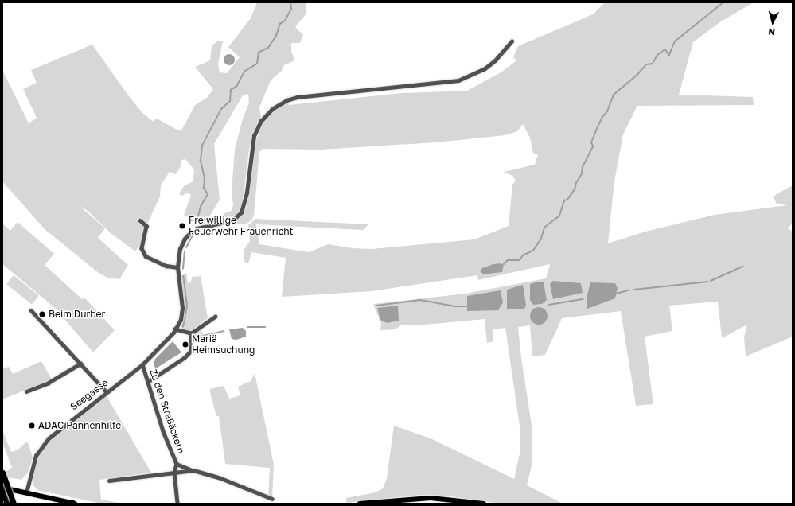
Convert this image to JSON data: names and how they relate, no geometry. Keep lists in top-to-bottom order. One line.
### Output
{"streets":{"street":["Seegasse","Zu den Straßäckern"]},"crossings":[["Seegasse","Zu den Straßäckern"]],"places":["Freiwillige Feuerwehr Frauenricht","Beim Durber","Mariä Heimsuchung","ADAC Pannenhilfe"],"north":"bottom"}
